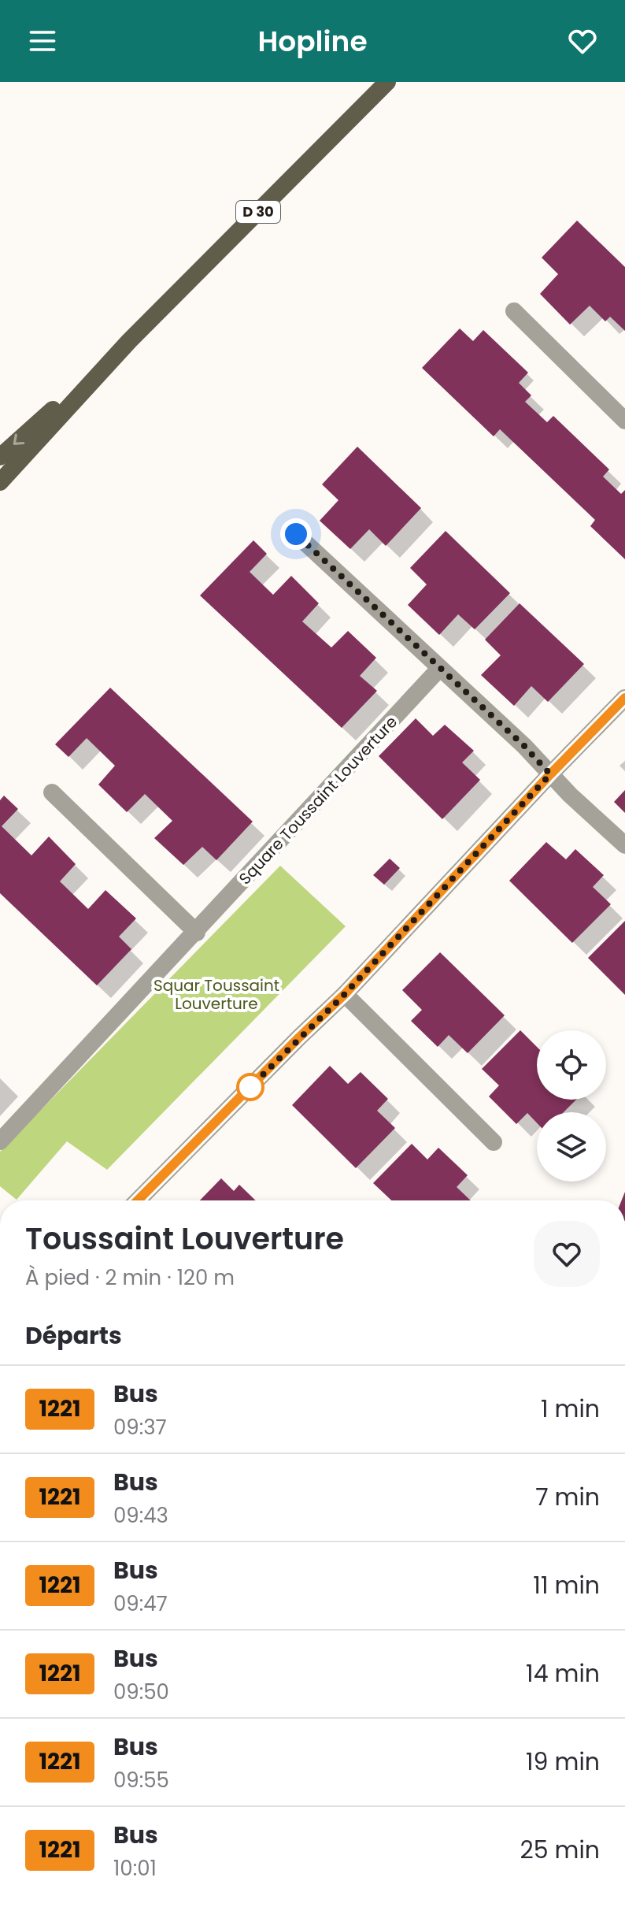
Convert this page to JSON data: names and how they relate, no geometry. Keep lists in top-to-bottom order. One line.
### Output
{"streets":{"main road":["D 30"],"street":["Square Toussaint Louverture"]},"parks":["Squar Toussaint Louverture"],"lines":["bus line 1221"],"page":{"header":"Hopline","heading":[["Toussaint Louverture","À pied · 2 min · 120 m"],"Départs"],"list":[{"mark":"1221","name":"Bus","note":"09:37","value":"1 min"},{"mark":"1221","name":"Bus","note":"09:43","value":"7 min"},{"mark":"1221","name":"Bus","note":"09:47","value":"11 min"},{"mark":"1221","name":"Bus","note":"09:50","value":"14 min"},{"mark":"1221","name":"Bus","note":"09:55","value":"19 min"},{"mark":"1221","name":"Bus","note":"10:01","value":"25 min"}]}}
